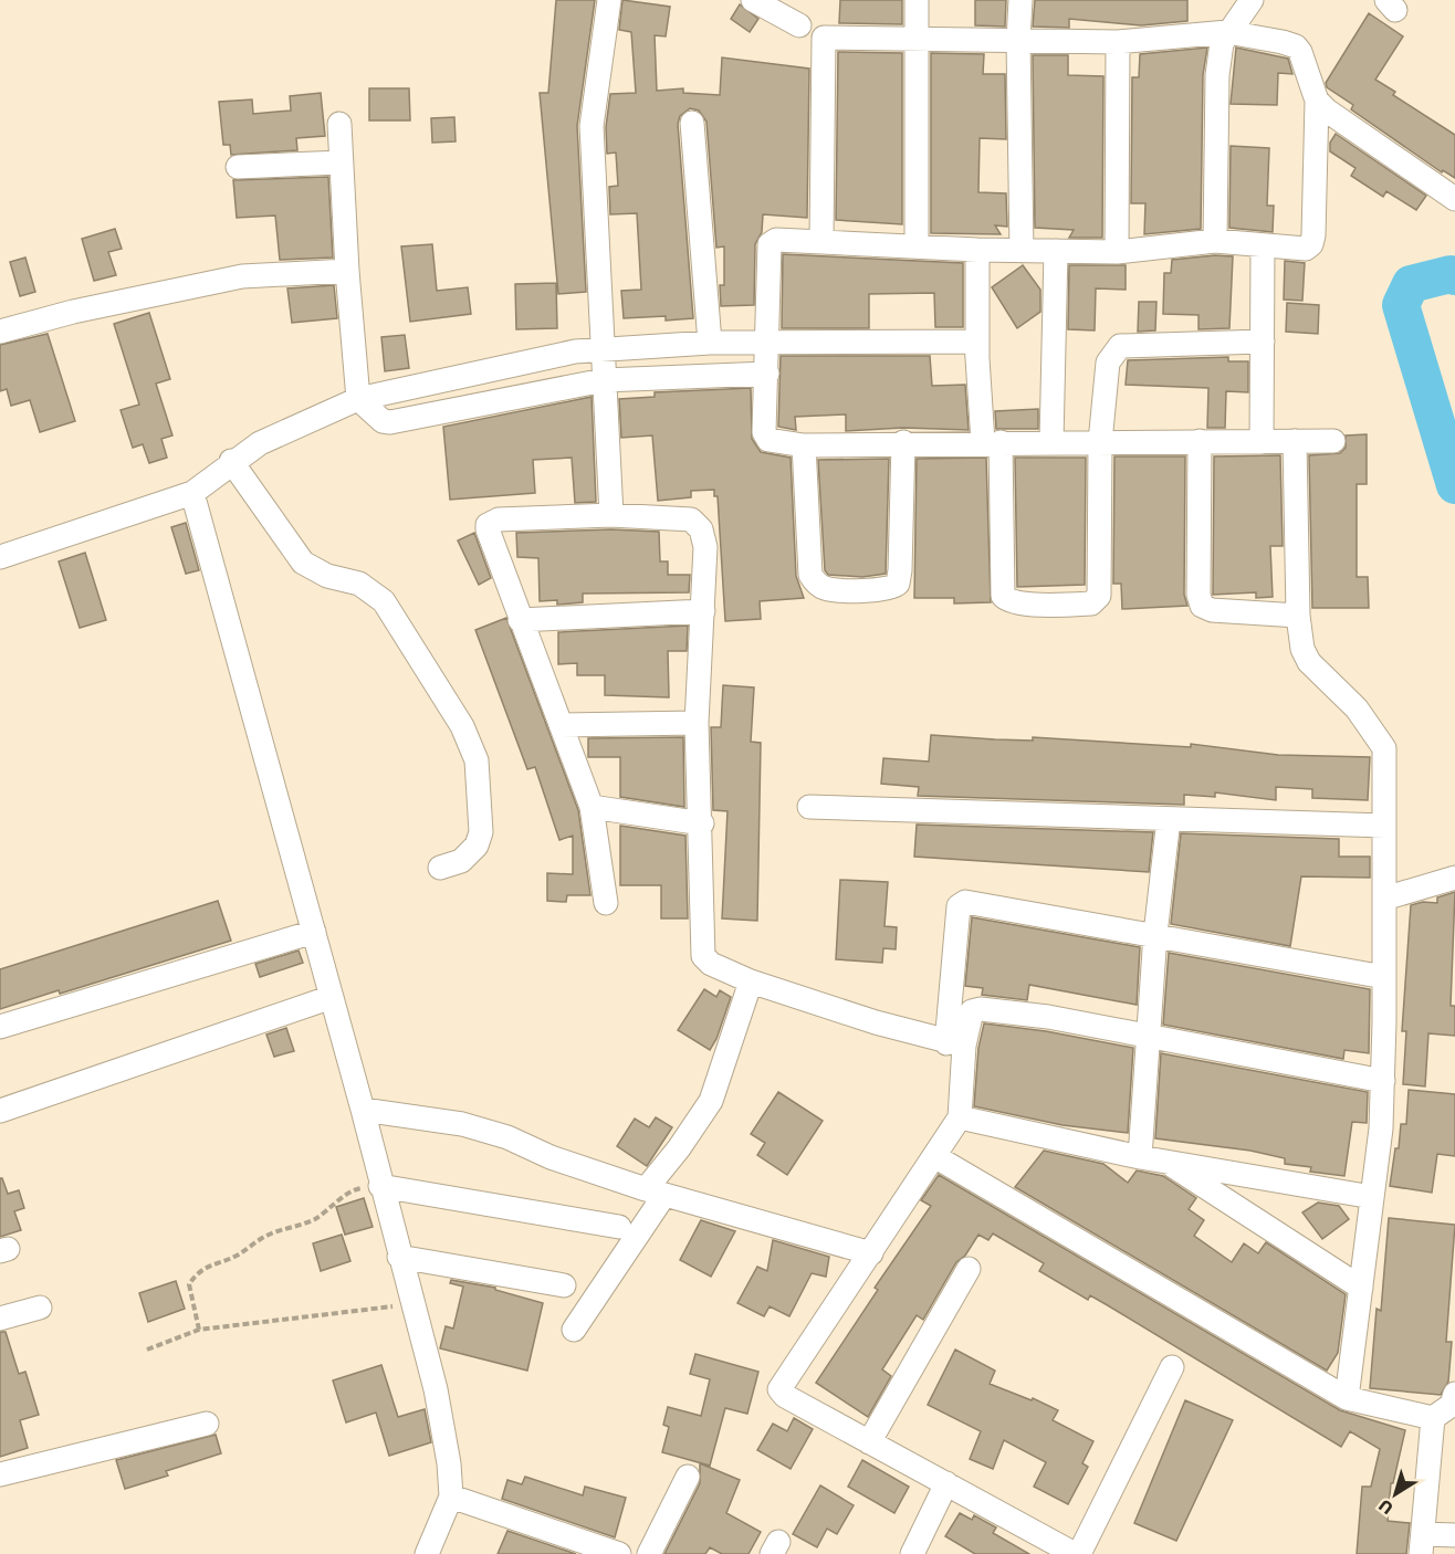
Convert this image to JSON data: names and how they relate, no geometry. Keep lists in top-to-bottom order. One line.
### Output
{"north":"bottom left"}
